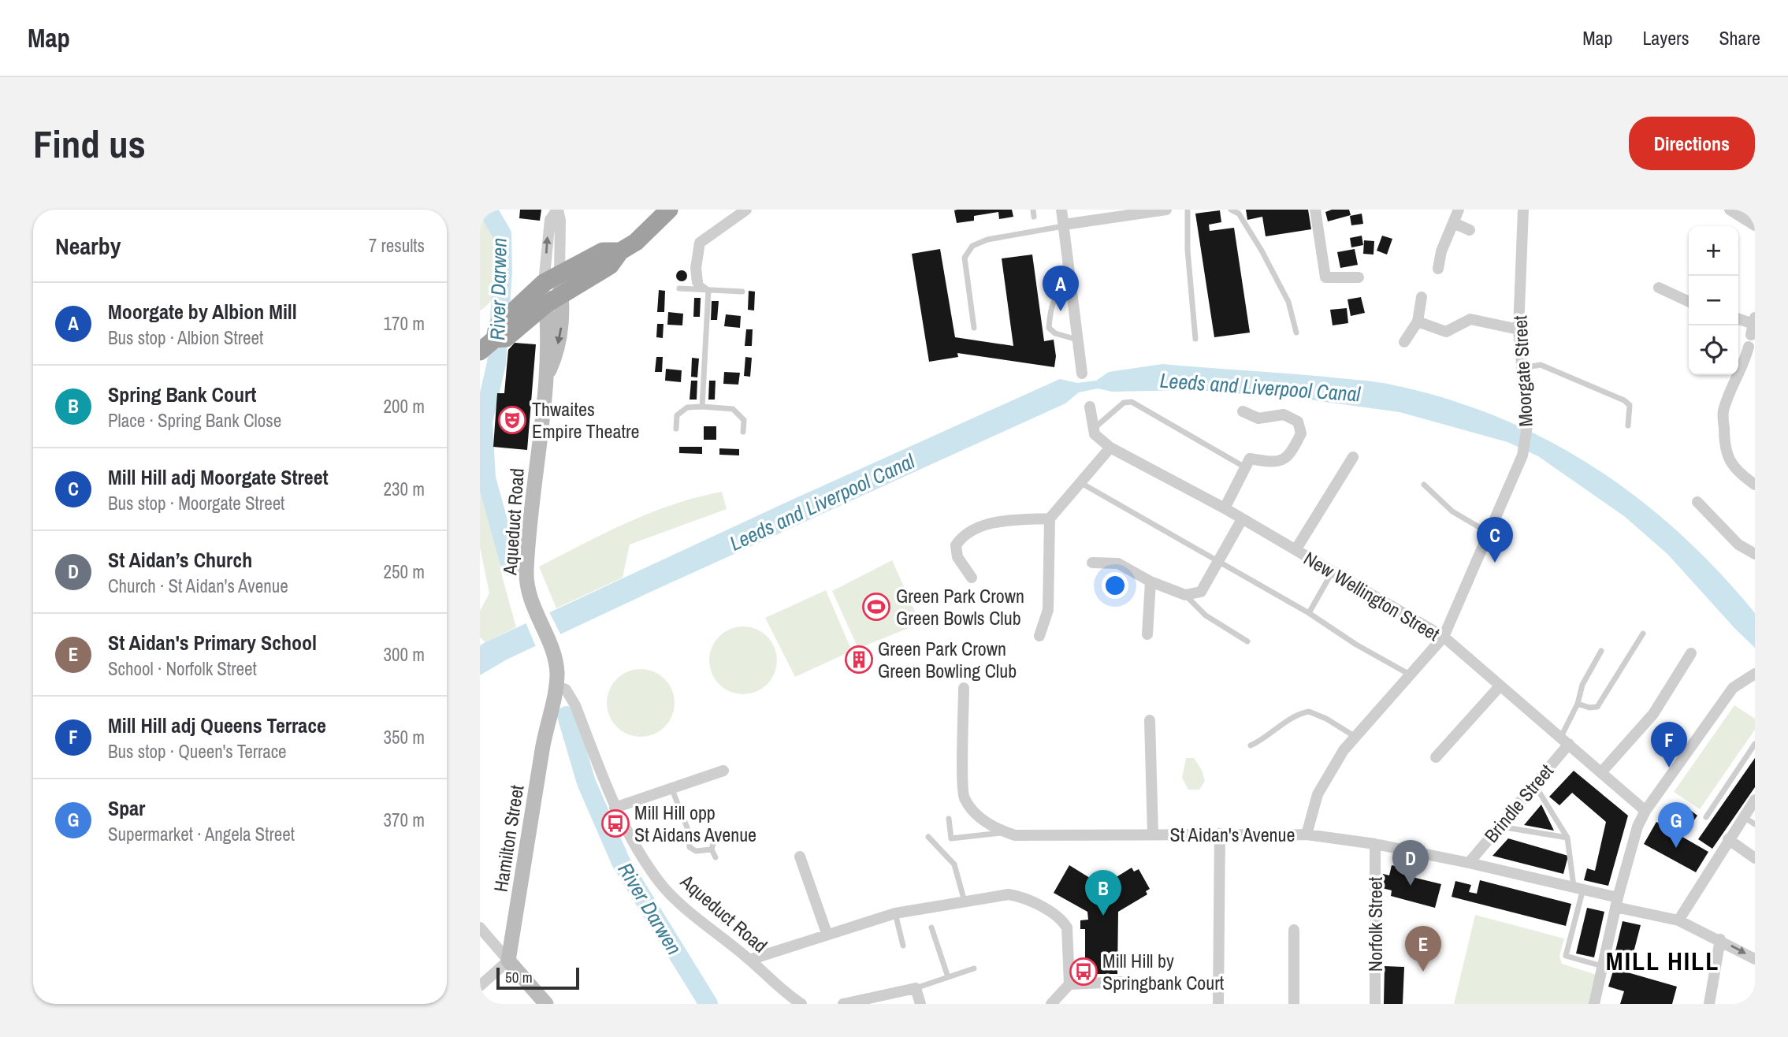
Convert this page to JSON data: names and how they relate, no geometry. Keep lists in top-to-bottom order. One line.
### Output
{"streets":{"main road":["Aqueduct Road","Hamilton Street"],"street":["Moorgate Street","New Wellington Street","Brindle Street","St Aidan's Avenue","Norfolk Street"]},"crossings":[["Moorgate Street","New Wellington Street"],["Moorgate Street","St Aidan's Avenue"],["Aqueduct Road","Hamilton Street"],["New Wellington Street","Brindle Street"],["Brindle Street","St Aidan's Avenue"],["St Aidan's Avenue","Norfolk Street"]],"districts":["MILL HILL"],"water":["River Darwen","Leeds and Liverpool Canal"],"places":{"theatre":["Thwaites Empire Theatre"],"sports":["Green Park Crown Green Bowls Club"],"building":["Green Park Crown Green Bowling Club"],"bus stop":["Mill Hill opp St Aidans Avenue","Mill Hill by Springbank Court"]},"scale_bar":"50 m","page":{"header":"Map","nav":["Map","Layers","Share"],"buttons":"Directions","title":"Find us","heading":["Nearby","7 results"],"map_buttons":["+","−"],"pins":["A","C","F","G","D","B","E"],"list":[{"mark":"A","name":"Moorgate by Albion Mill","note":"Bus stop · Albion Street","value":"170 m"},{"mark":"B","name":"Spring Bank Court","note":"Place · Spring Bank Close","value":"200 m"},{"mark":"C","name":"Mill Hill adj Moorgate Street","note":"Bus stop · Moorgate Street","value":"230 m"},{"mark":"D","name":"St Aidan’s Church","note":"Church · St Aidan's Avenue","value":"250 m"},{"mark":"E","name":"St Aidan's Primary School","note":"School · Norfolk Street","value":"300 m"},{"mark":"F","name":"Mill Hill adj Queens Terrace","note":"Bus stop · Queen's Terrace","value":"350 m"},{"mark":"G","name":"Spar","note":"Supermarket · Angela Street","value":"370 m"}],"scale":"50 m"}}
